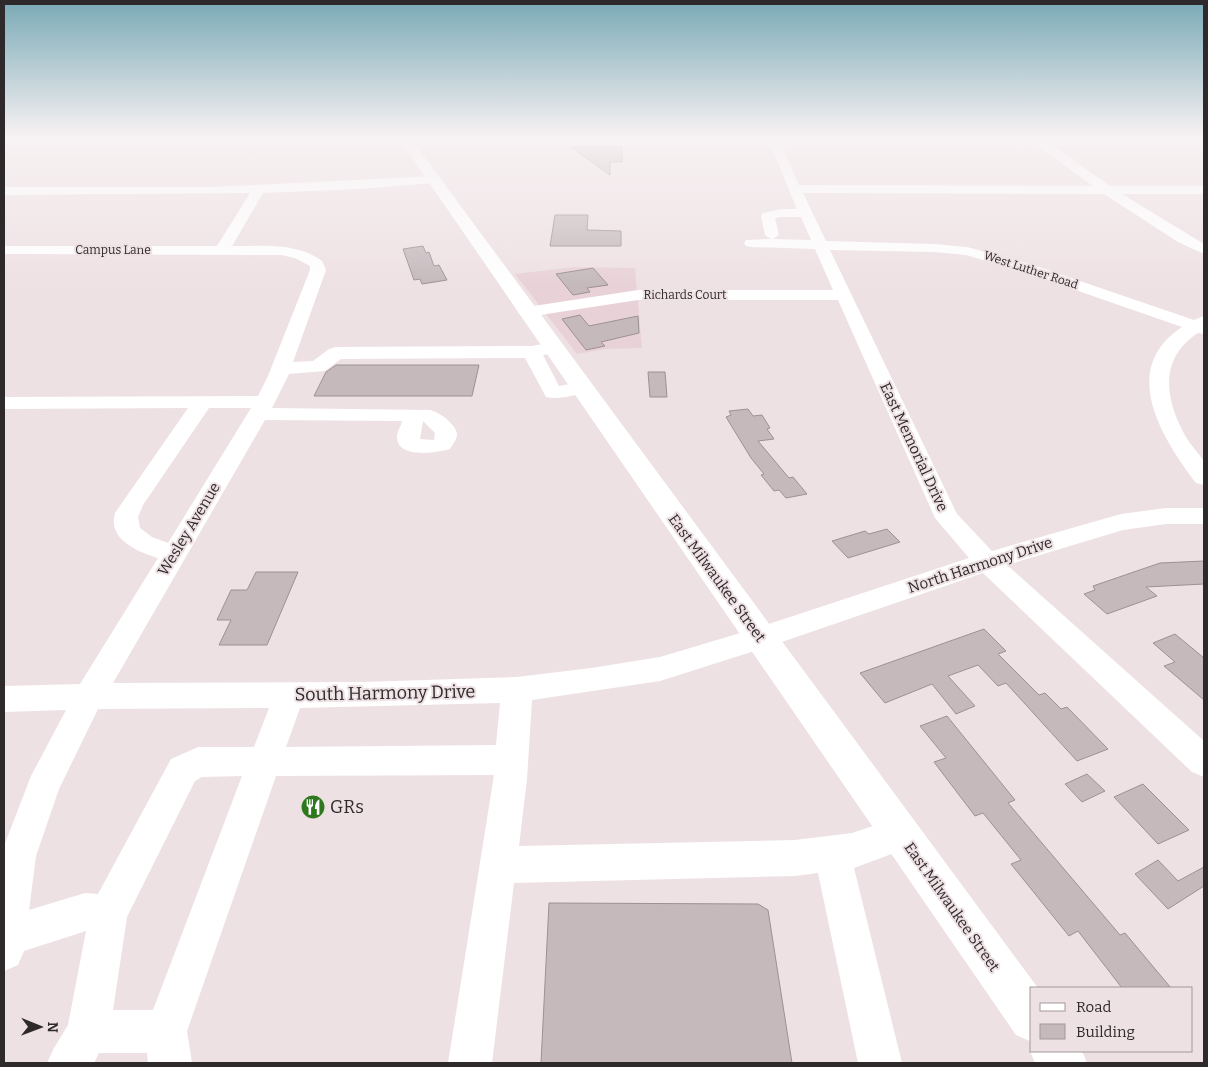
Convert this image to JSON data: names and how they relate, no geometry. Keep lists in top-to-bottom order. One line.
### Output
{"streets":{"main road":["East Milwaukee Street"],"street":["Campus Lane","West Luther Road","Richards Court","East Memorial Drive","Wesley Avenue","North Harmony Drive","South Harmony Drive"]},"crossings":[["Campus Lane","Wesley Avenue"],["West Luther Road","East Memorial Drive"],["Richards Court","East Memorial Drive"],["Richards Court","East Milwaukee Street"],["East Memorial Drive","North Harmony Drive"],["Wesley Avenue","South Harmony Drive"],["North Harmony Drive","East Milwaukee Street"],["North Harmony Drive","South Harmony Drive"],["East Milwaukee Street","South Harmony Drive"]],"places":{"restaurant":["GRs"]},"legend":["Road","Building"],"north":"right"}
